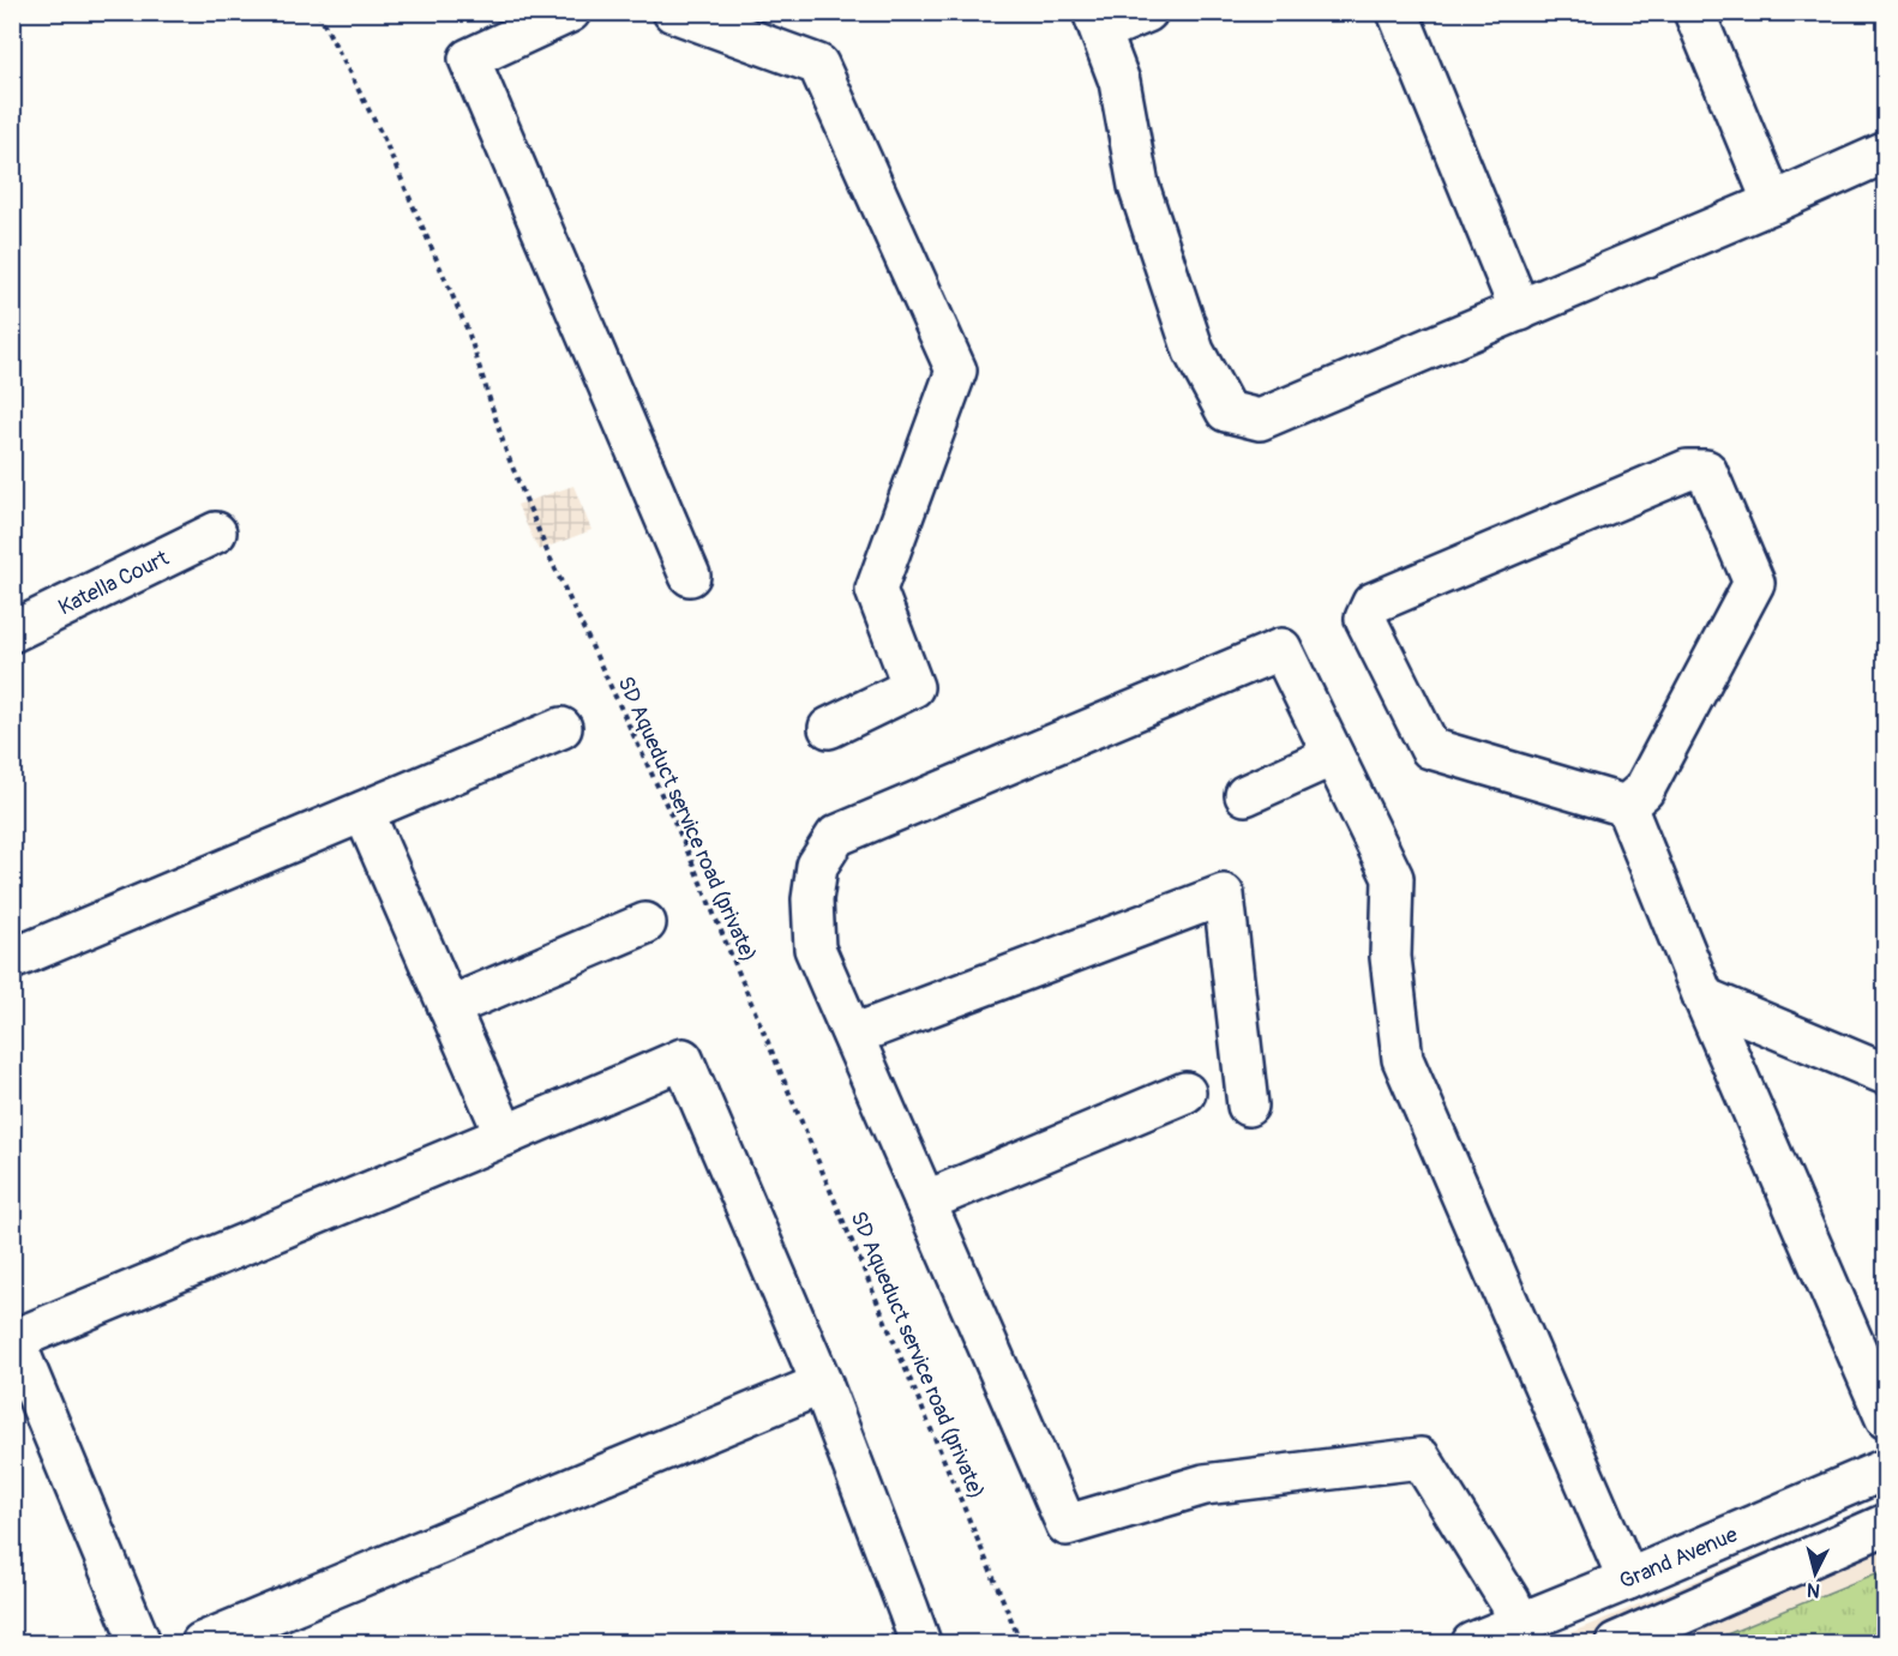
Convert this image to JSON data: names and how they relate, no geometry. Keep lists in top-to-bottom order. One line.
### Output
{"streets":{"street":["Katella Court","Grand Avenue"],"path":["SD Aqueduct service road (private)"]},"north":"bottom"}
